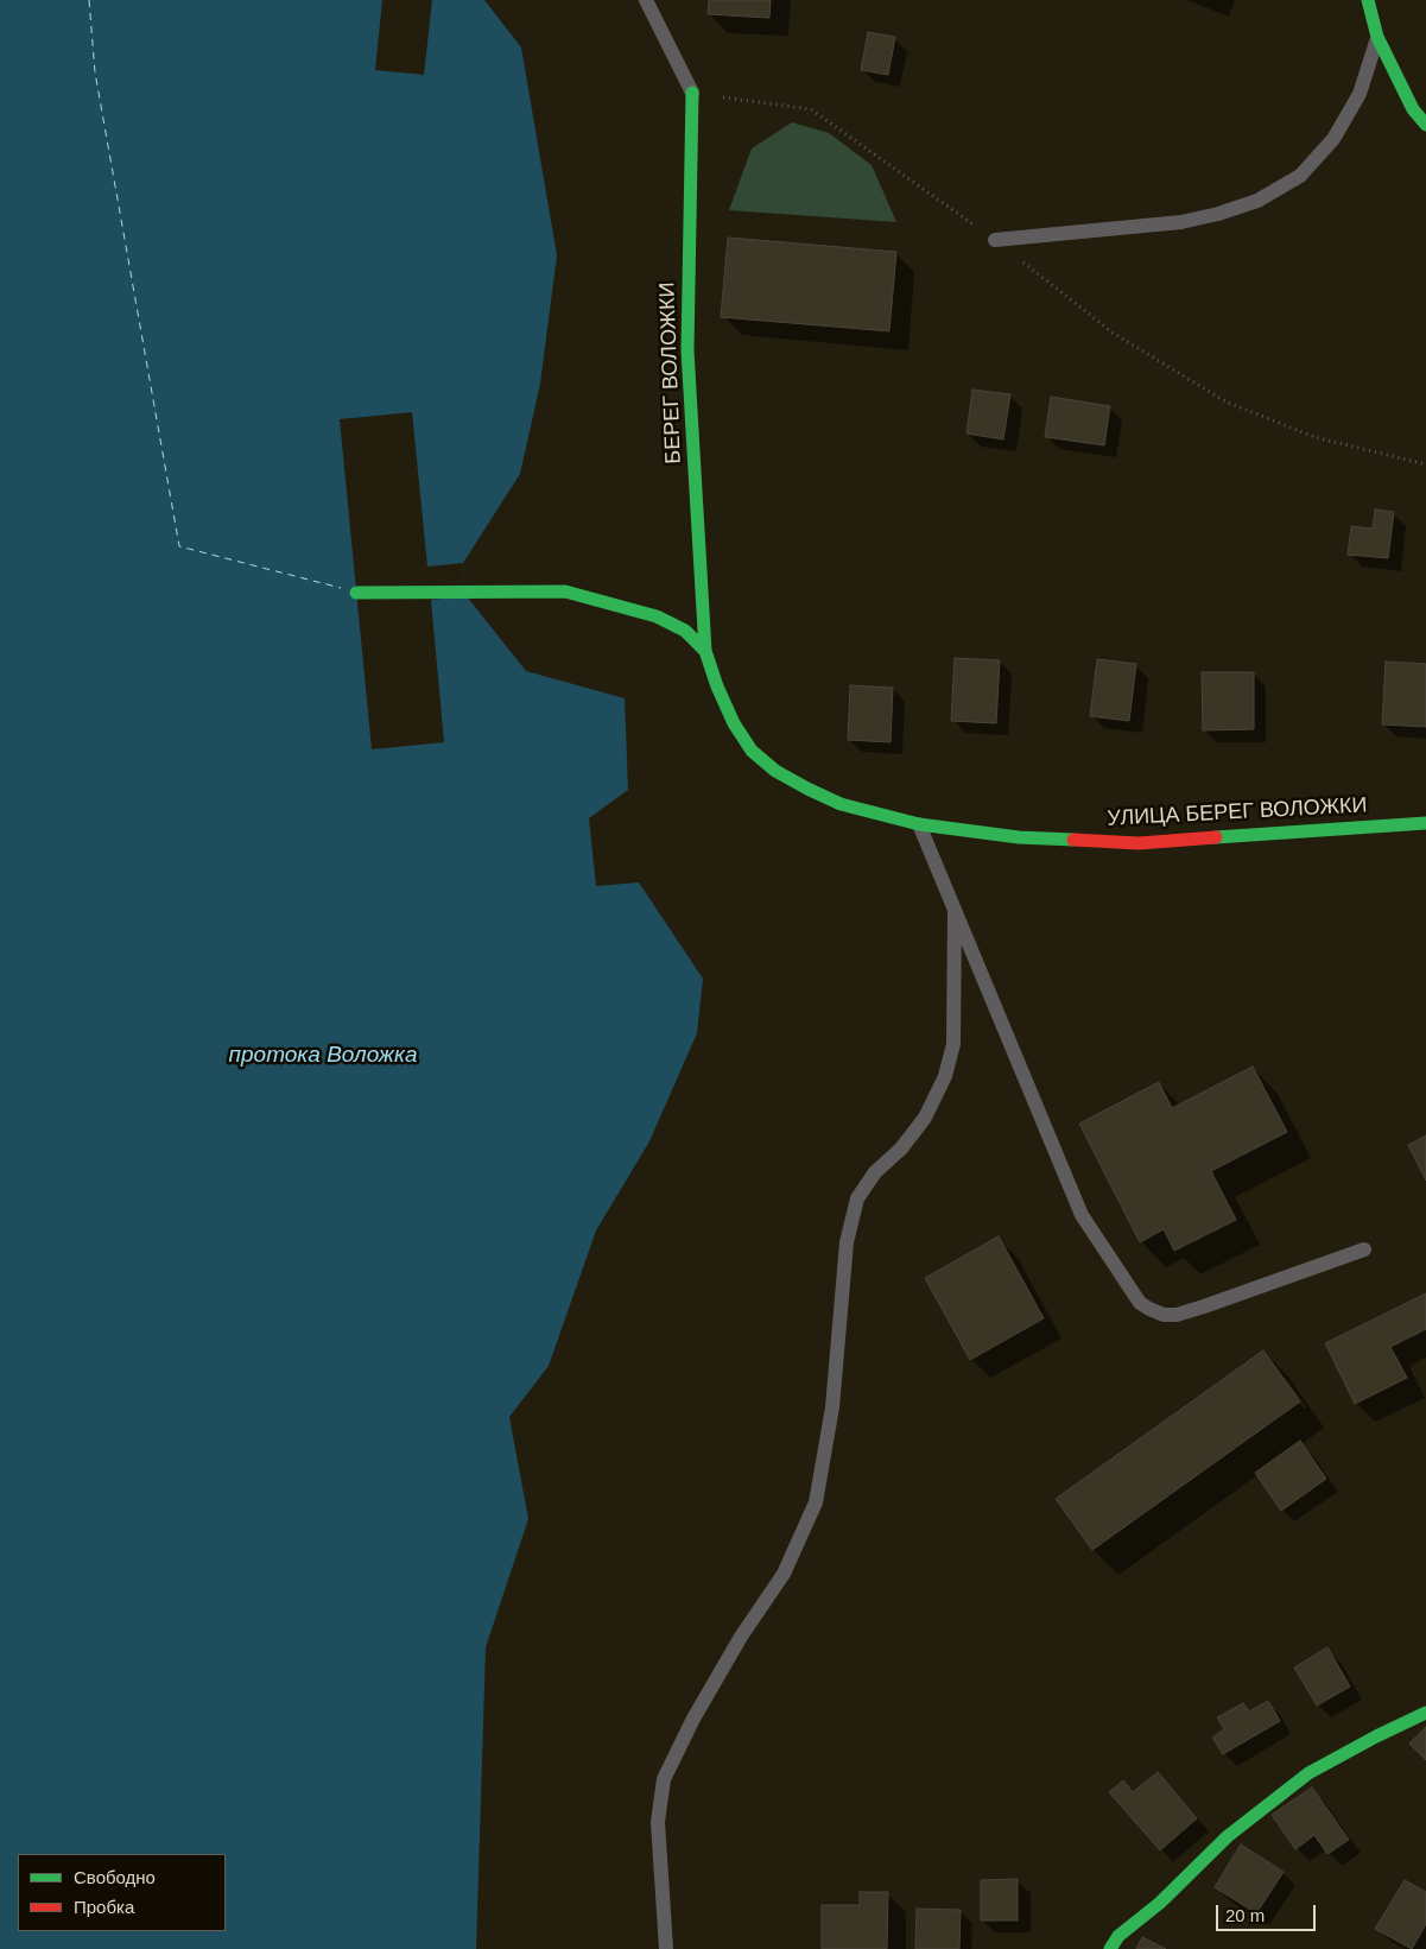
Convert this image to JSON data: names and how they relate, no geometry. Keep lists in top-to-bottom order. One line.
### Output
{"streets":{"street":["БЕРЕГ ВОЛОЖКИ","УЛИЦА БЕРЕГ ВОЛОЖКИ"]},"crossings":[["БЕРЕГ ВОЛОЖКИ","УЛИЦА БЕРЕГ ВОЛОЖКИ"]],"water":["протока Воложка"],"legend":["Свободно","Пробка"],"scale_bar":"20 m"}
